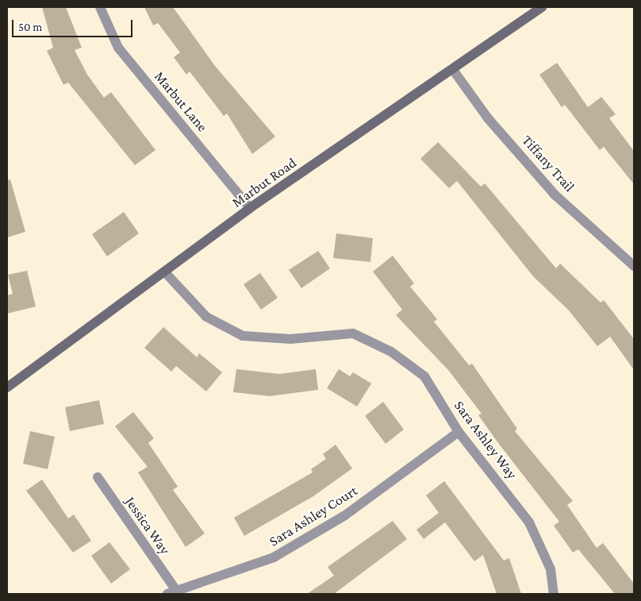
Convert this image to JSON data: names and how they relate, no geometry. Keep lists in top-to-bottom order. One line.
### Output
{"streets":{"street":["Marbut Lane","Tiffany Trail","Marbut Road","Sara Ashley Way","Sara Ashley Court","Jessica Way"]},"crossings":[["Marbut Lane","Marbut Road"],["Tiffany Trail","Marbut Road"],["Marbut Road","Sara Ashley Way"],["Sara Ashley Way","Sara Ashley Court"],["Sara Ashley Court","Jessica Way"]],"scale_bar":"50 m"}
